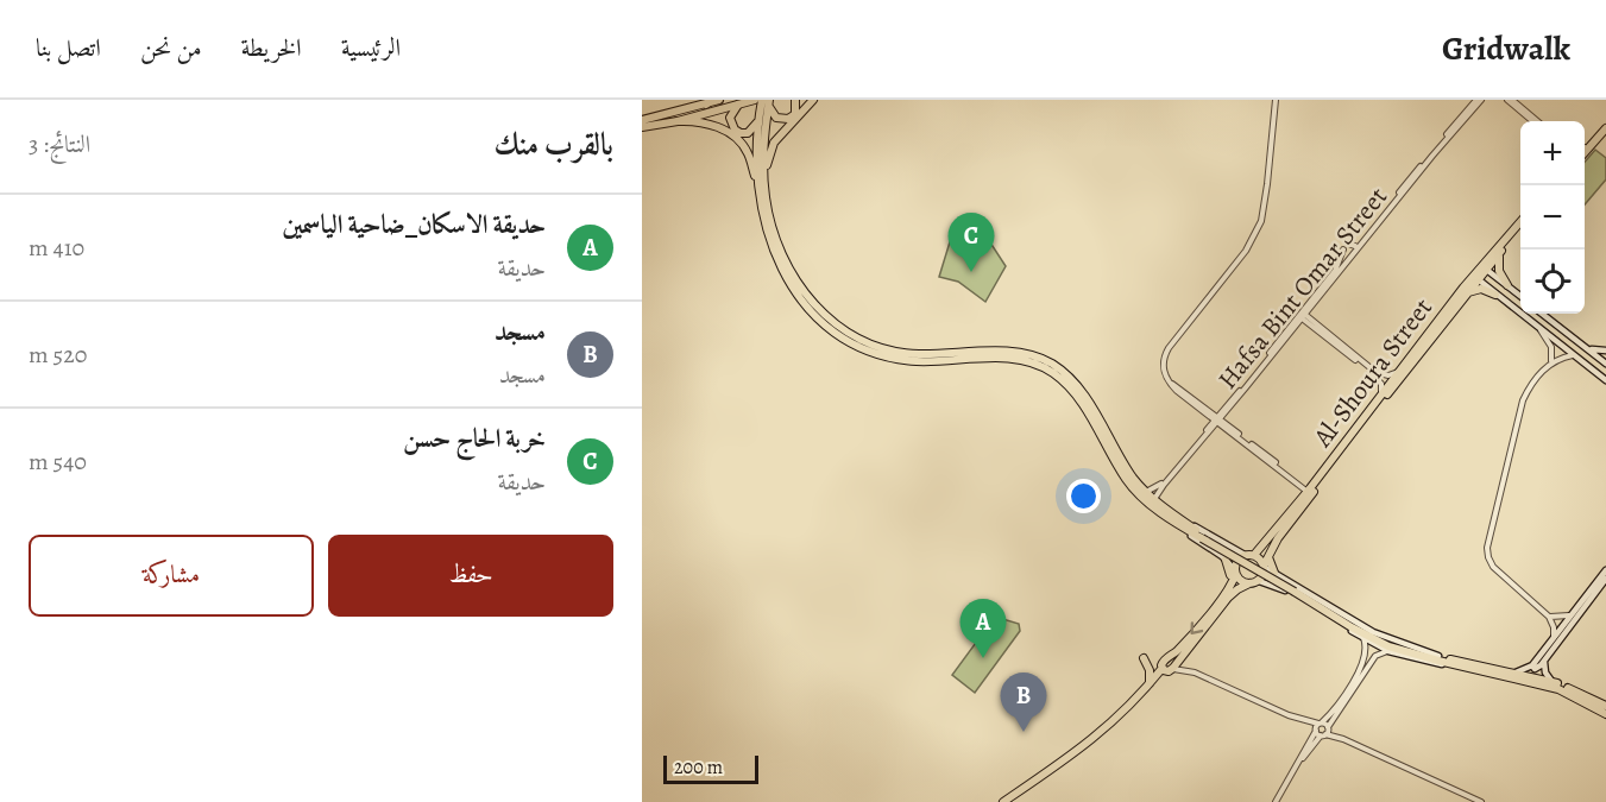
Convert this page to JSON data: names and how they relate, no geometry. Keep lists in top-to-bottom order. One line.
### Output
{"streets":{"main road":["Al-Shoura Street"],"street":["Hafsa Bint Omar Street"]},"scale_bar":"200 m","page":{"header":"Gridwalk","nav":["الرئيسية","الخريطة","من نحن","اتصل بنا"],"heading":["بالقرب منك","النتائج: 3"],"map_buttons":["+","−"],"list":[{"mark":"A","name":"حديقة الاسكان_ضاحية الياسمين","note":"حديقة","value":"410 m"},{"mark":"B","name":"مسجد","note":"مسجد","value":"520 m"},{"mark":"C","name":"خربة الحاج حسن","note":"حديقة","value":"540 m"}],"pins":["C","A","B"],"buttons":["حفظ","مشاركة"],"scale":"200 m"}}
